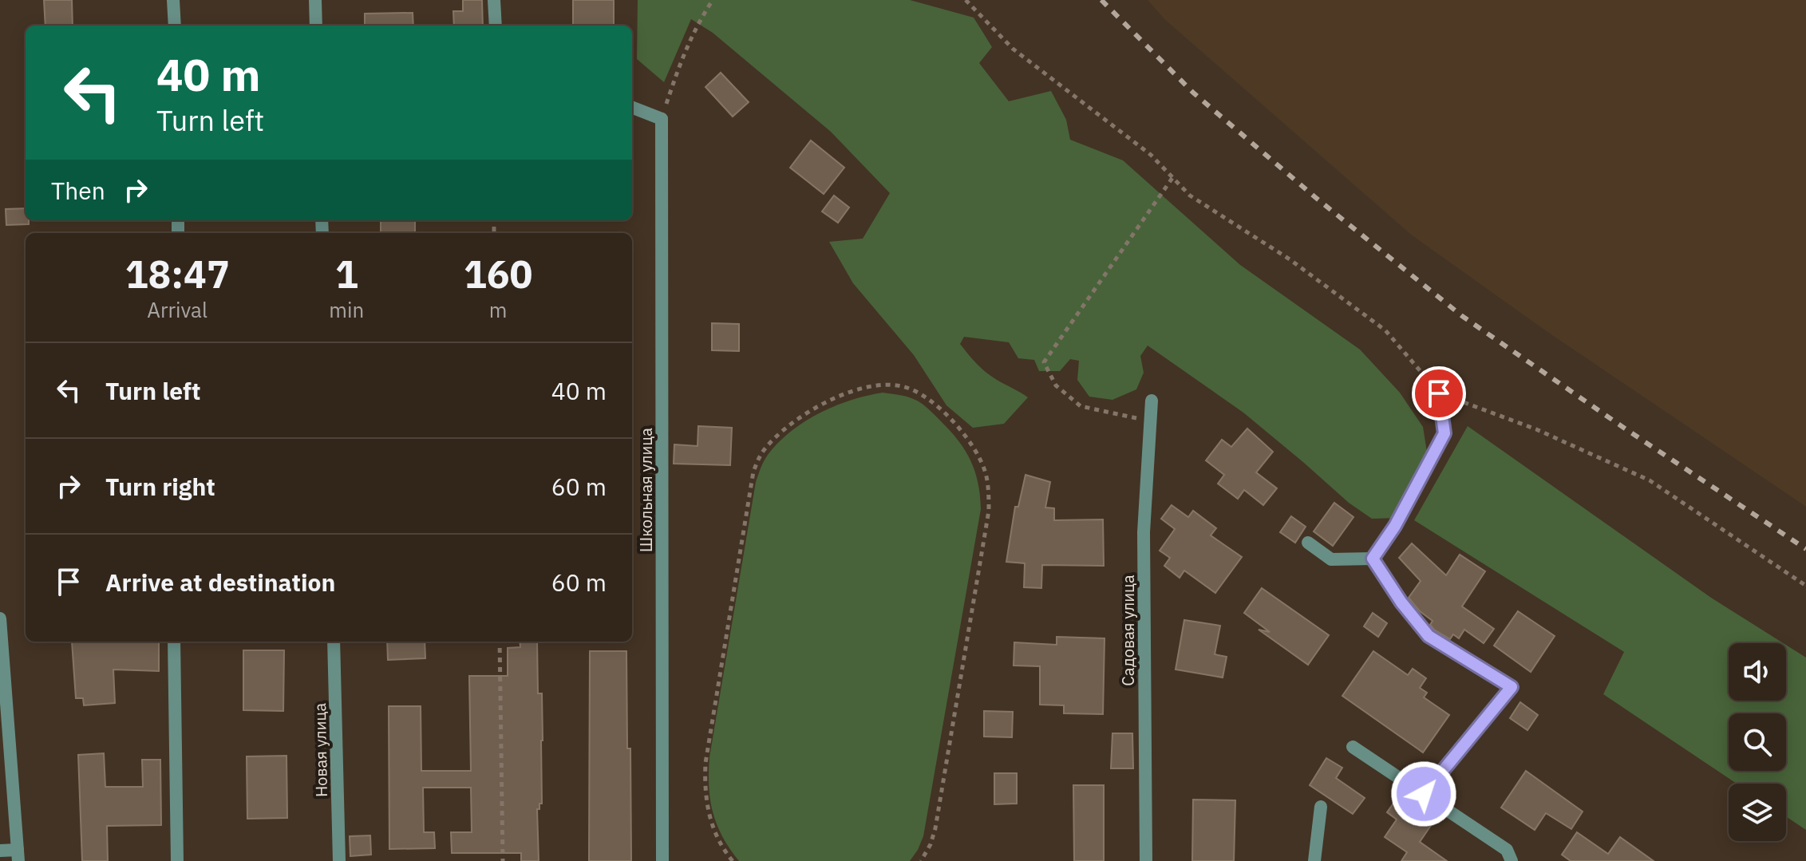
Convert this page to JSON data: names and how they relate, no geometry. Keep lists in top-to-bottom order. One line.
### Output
{"streets":{"street":["Школьная улица","Садовая улица","Новая улица"]},"page":{"turn":["40 m","Turn left"],"then":"Then","eta":["18:47","Arrival","1","min","160","m"],"list":[{"name":"Turn left","value":"40 m"},{"name":"Turn right","value":"60 m"},{"name":"Arrive at destination","value":"60 m"}]}}
